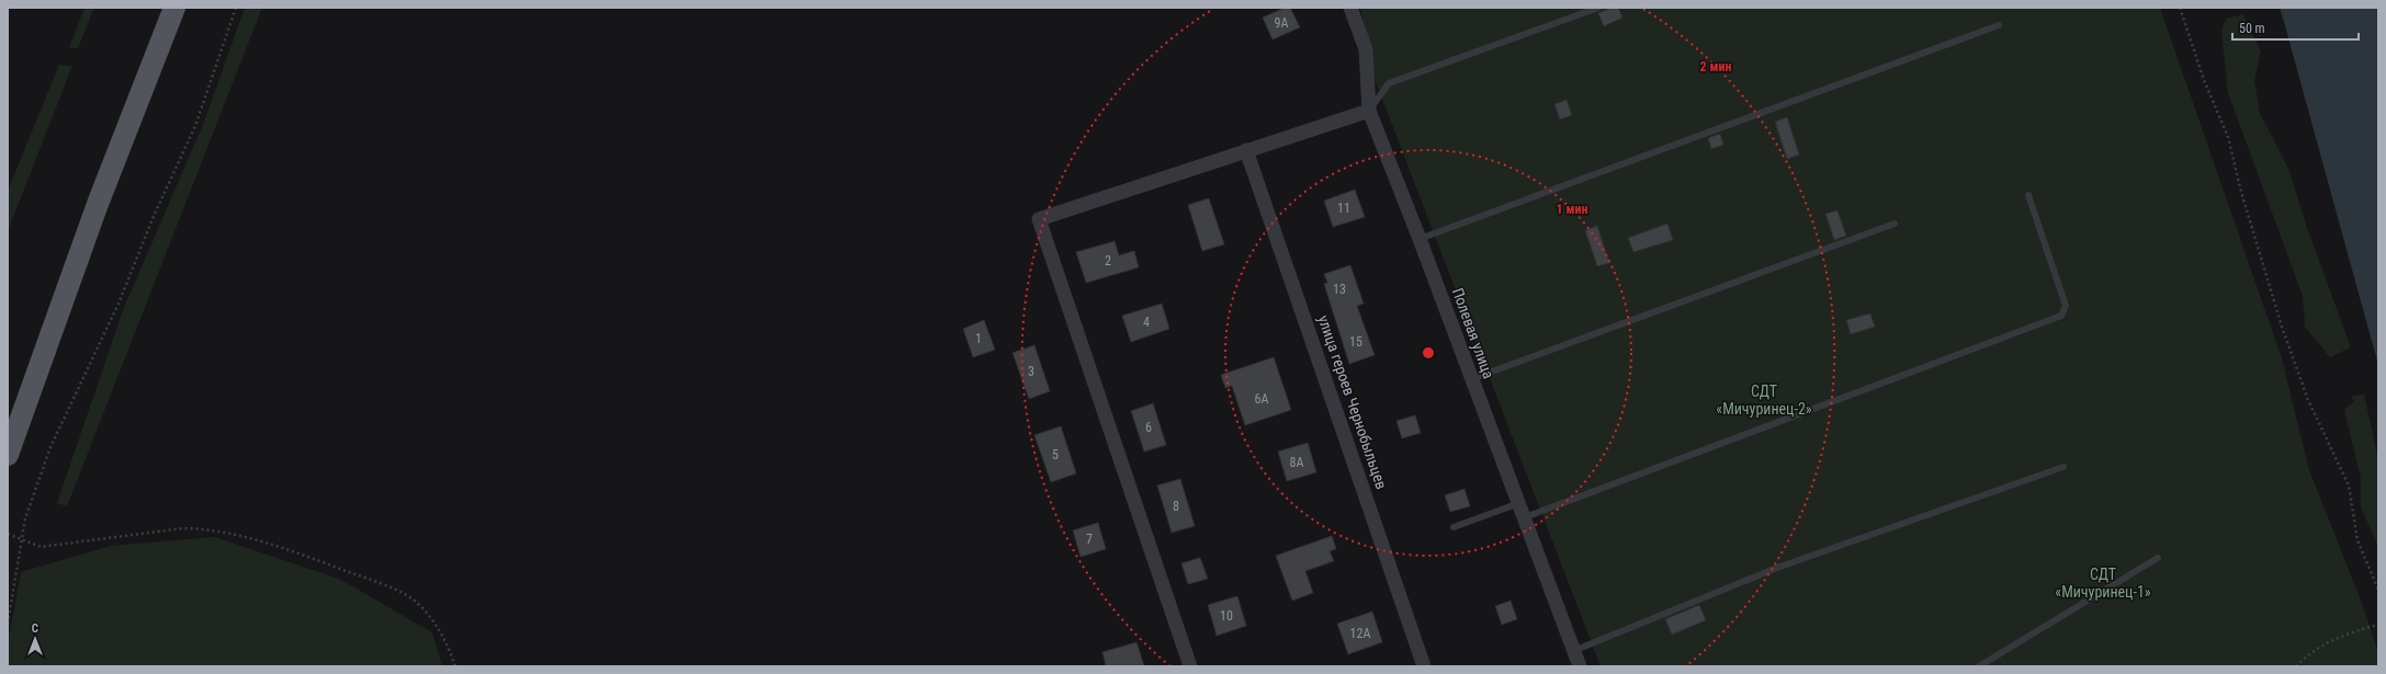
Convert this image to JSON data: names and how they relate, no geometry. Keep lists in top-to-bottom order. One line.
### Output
{"streets":{"street":["Полевая улица","улица героев Чернобыльцев"]},"parks":["СДТ «Мичуринец-2»","СДТ «Мичуринец-1»"],"house_numbers":["9А","11","2","13","4","1","15","3","6А","6","5","8А","8","7","10","12А"],"scale_bar":"50 m","north":"top","rings":["2 мин","1 мин"]}
